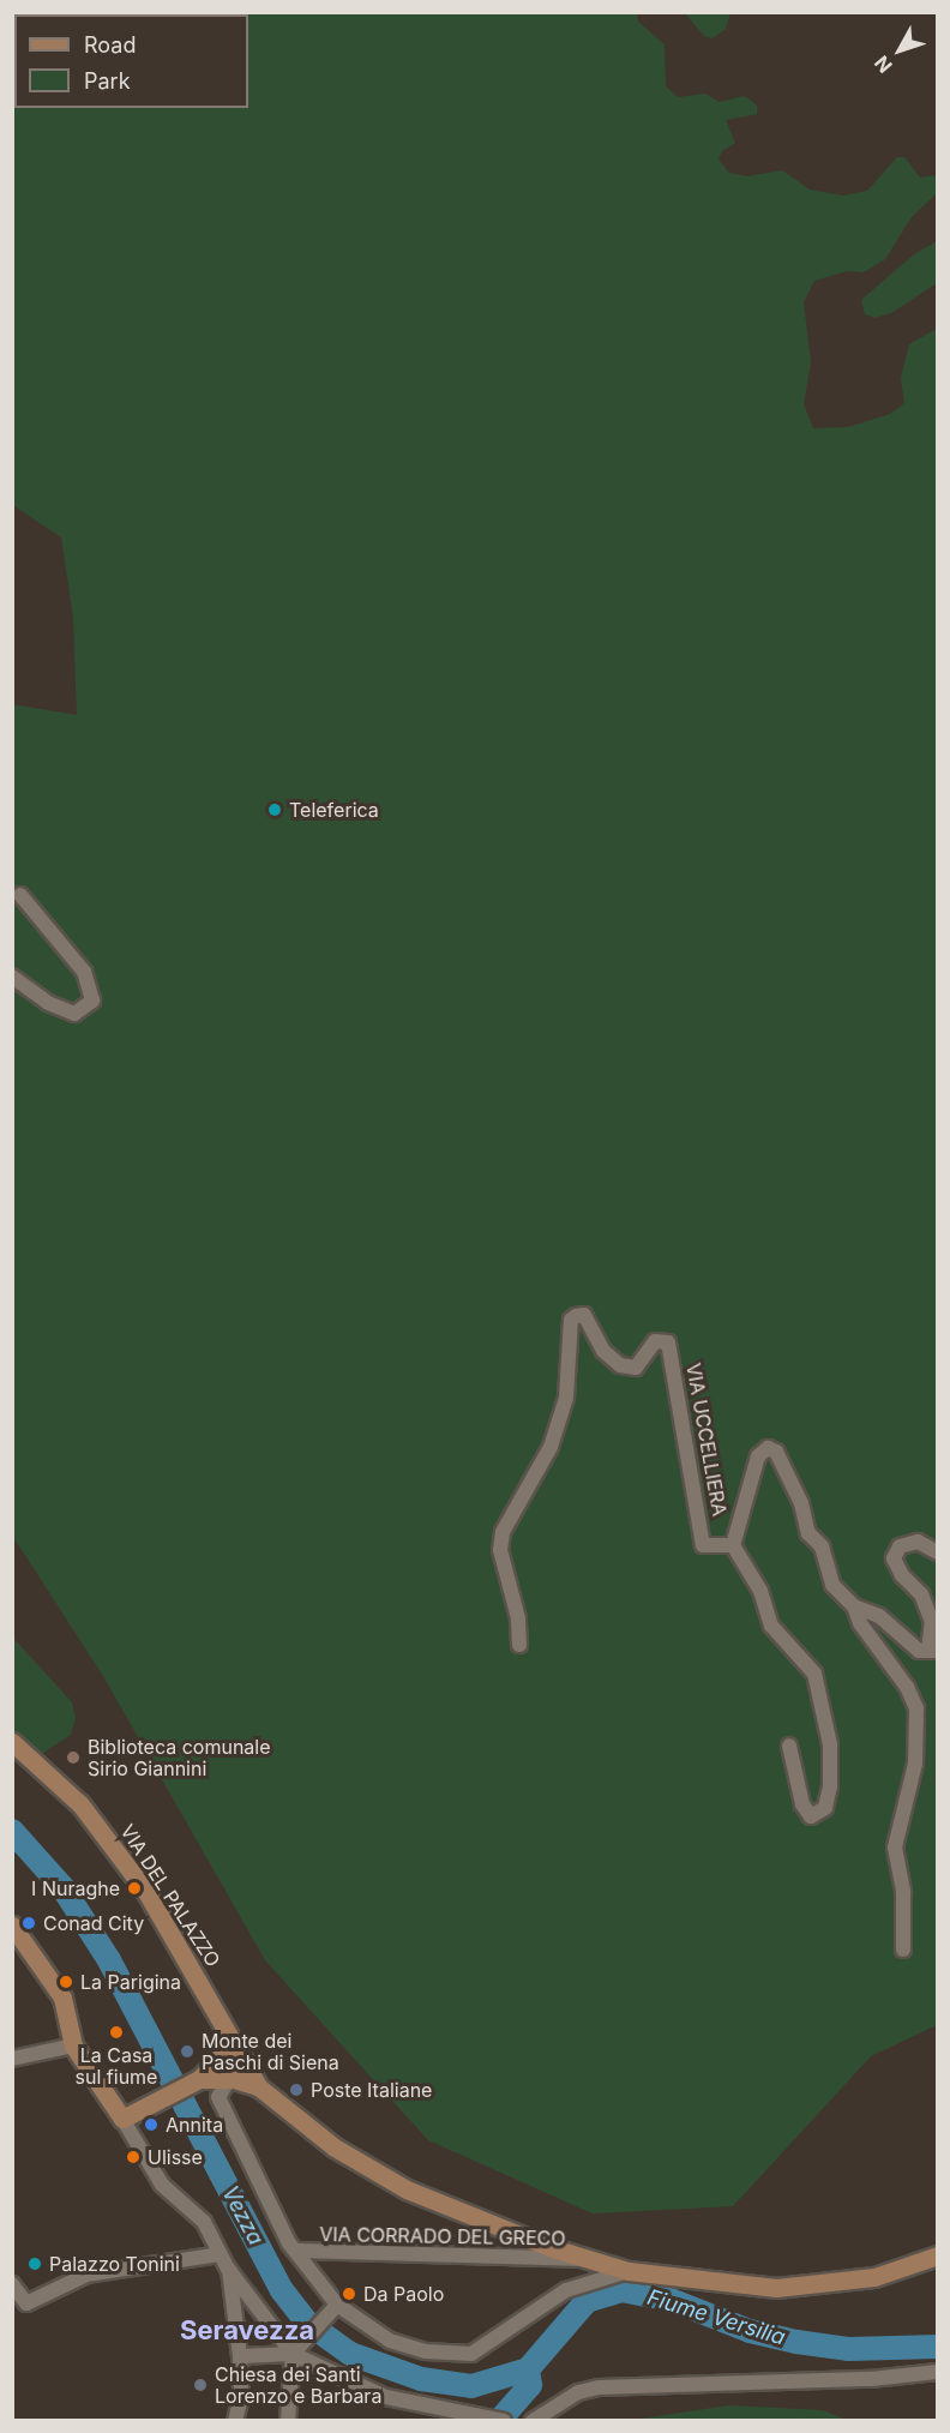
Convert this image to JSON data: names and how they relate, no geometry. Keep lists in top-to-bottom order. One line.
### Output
{"streets":{"main road":["VIA DEL PALAZZO"],"street":["VIA UCCELLIERA","VIA CORRADO DEL GRECO"]},"districts":["Seravezza"],"water":["Vezza","Fiume Versilia"],"places":["Teleferica","Biblioteca comunale Sirio Giannini","I Nuraghe","Conad City","La Parigina","La Casa sul fiume","Monte dei Paschi di Siena","Poste Italiane","Annita","Ulisse","Palazzo Tonini","Da Paolo","Chiesa dei Santi Lorenzo e Barbara"],"legend":["Road","Park"],"north":"bottom left"}
